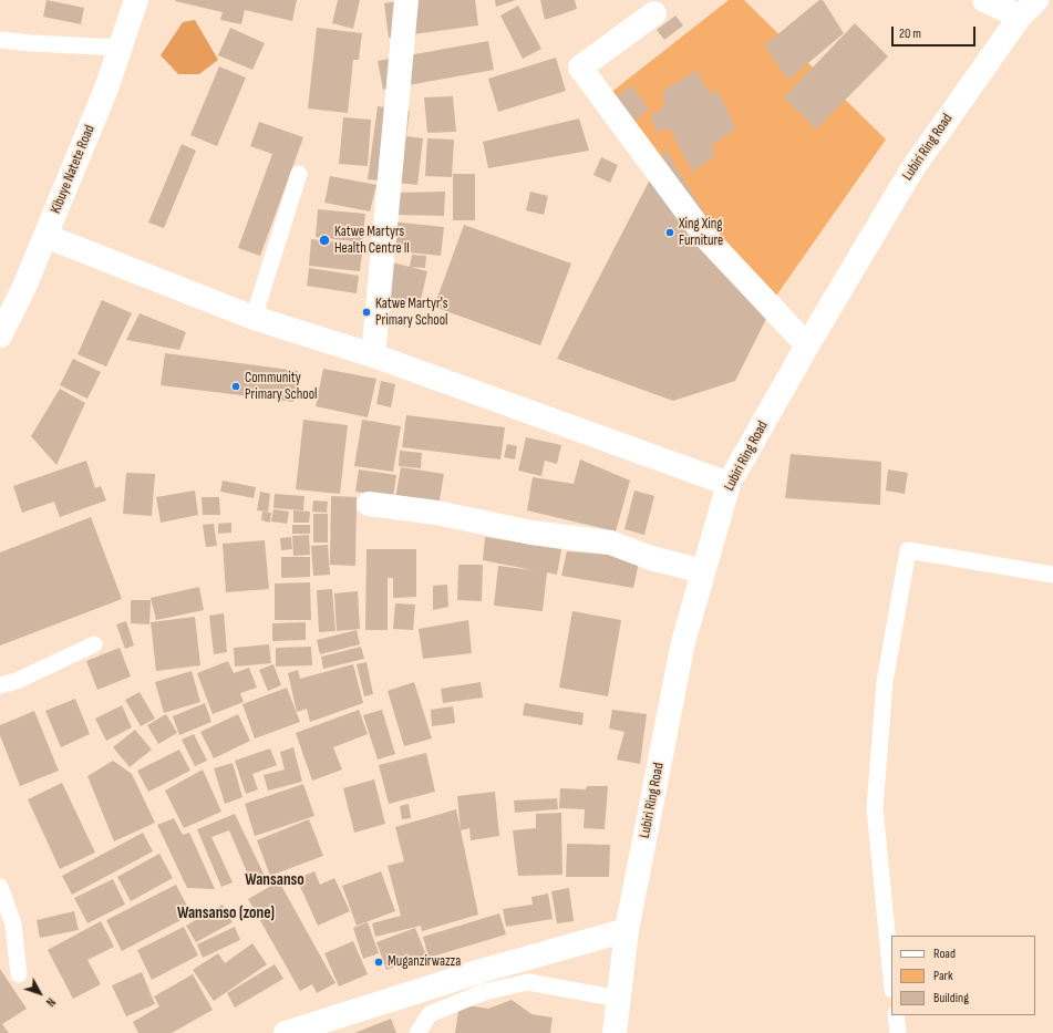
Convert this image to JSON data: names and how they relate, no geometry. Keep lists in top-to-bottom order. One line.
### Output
{"streets":{"street":["Lubiri Ring Road","Kibuye Natete Road"]},"districts":["Wansanso","Wansanso (zone)"],"places":["Xing Xing Furniture","Katwe Martyrs Health Centre II","Katwe Martyr's Primary School","Community Primary School","Muganzirwazza"],"legend":["Road","Park","Building"],"scale_bar":"20 m","north":"bottom right"}
